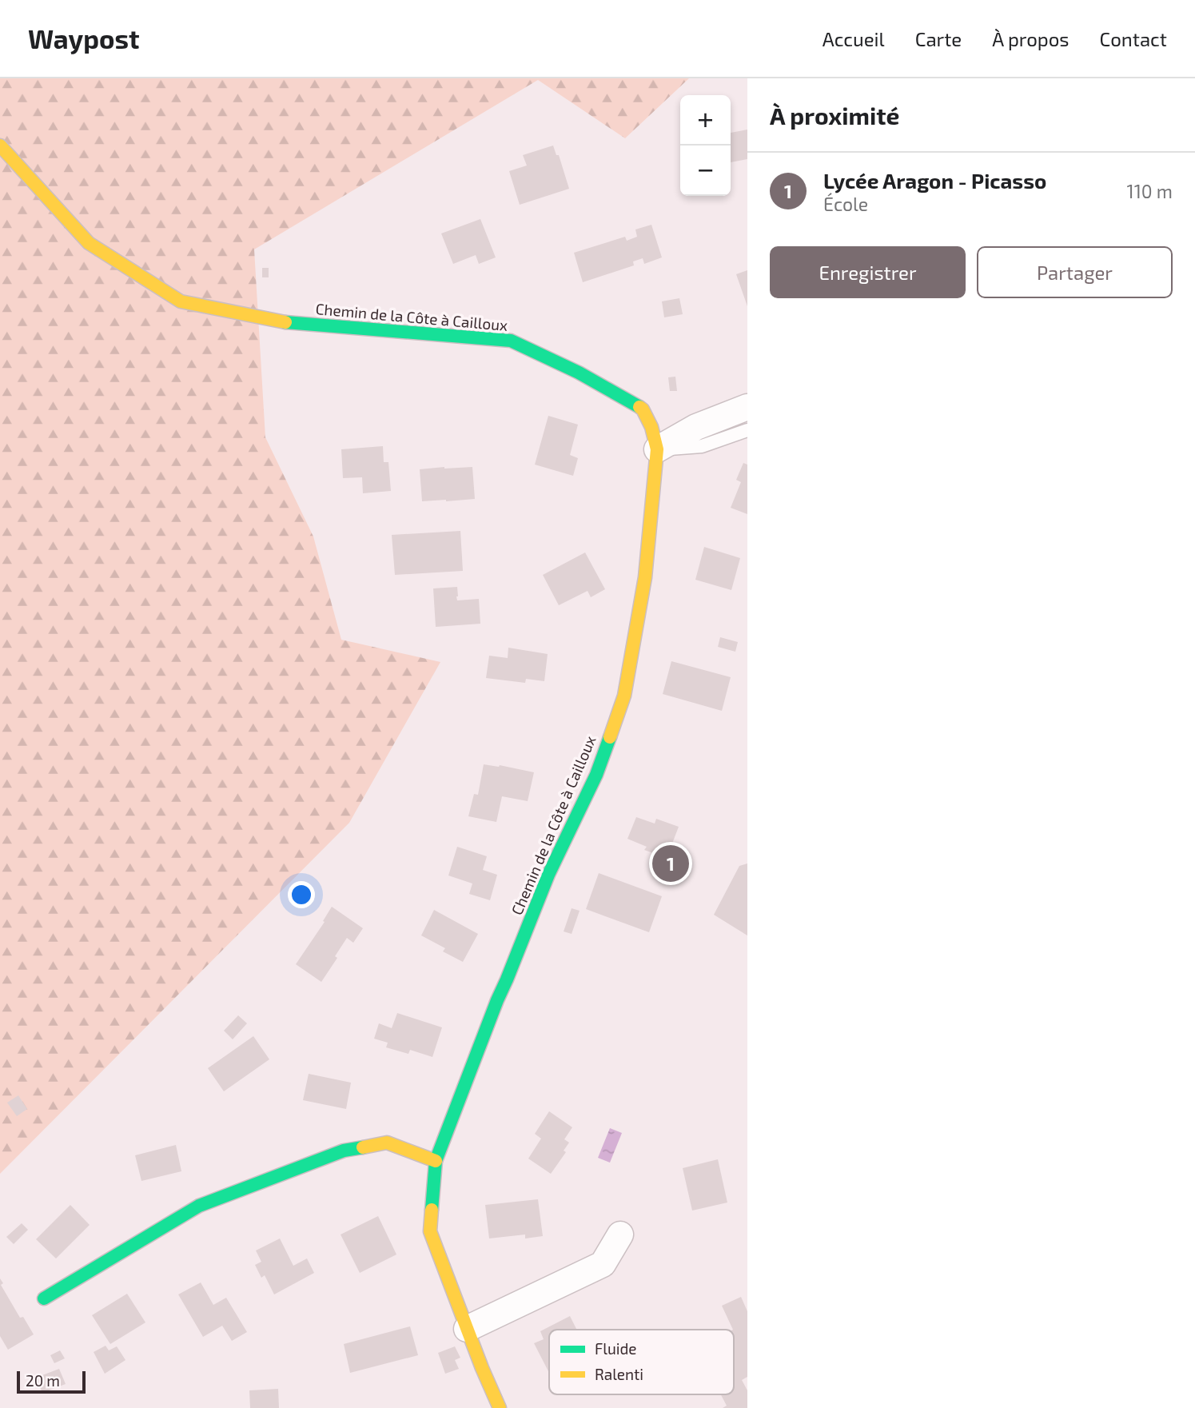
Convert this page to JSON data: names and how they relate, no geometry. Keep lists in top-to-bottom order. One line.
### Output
{"streets":{"street":["Chemin de la Côte à Cailloux"]},"legend":["Fluide","Ralenti"],"scale_bar":"20 m","page":{"header":"Waypost","nav":["Accueil","Carte","À propos","Contact"],"heading":"À proximité","map_buttons":["+","−"],"list":[{"mark":"1","name":"Lycée Aragon - Picasso","note":"École","value":"110 m"}],"buttons":["Enregistrer","Partager"],"pins":"1","scale":"20 m"}}
